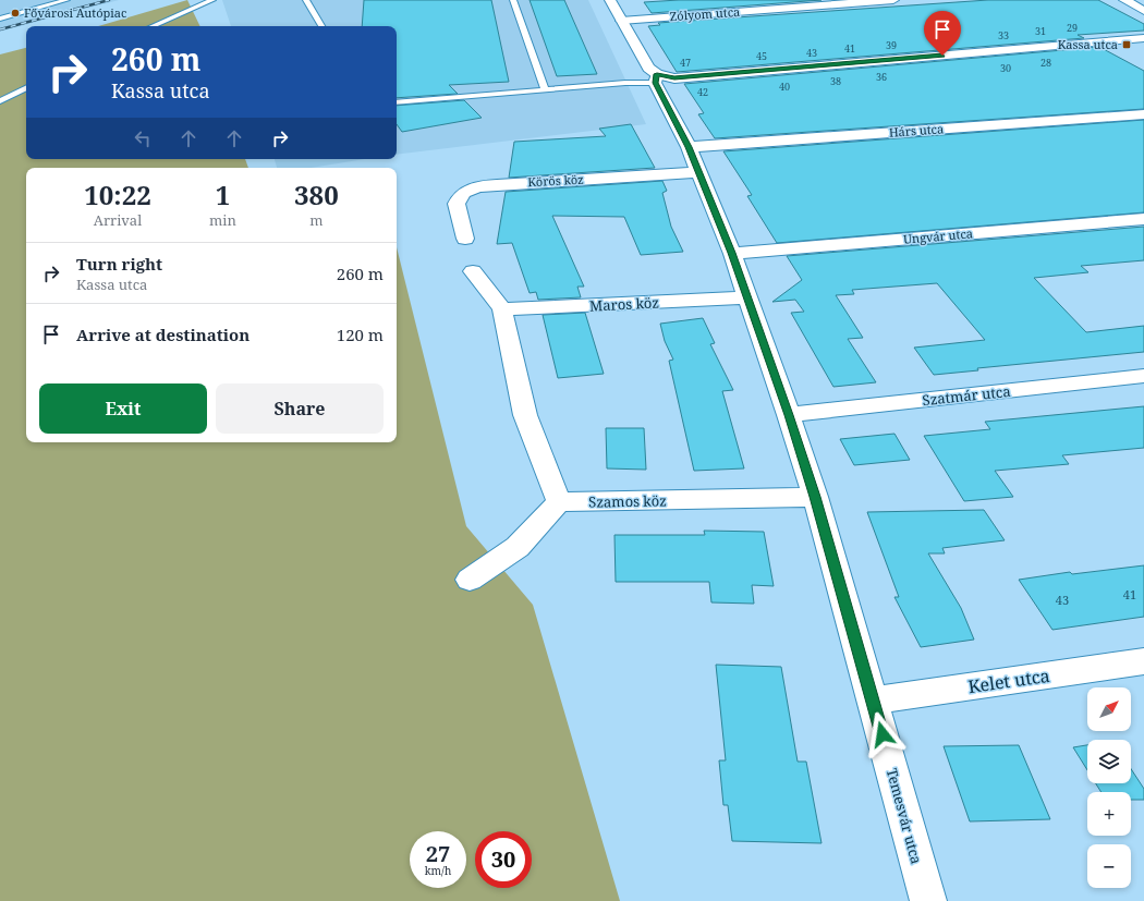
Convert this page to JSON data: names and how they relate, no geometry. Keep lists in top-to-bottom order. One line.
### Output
{"streets":{"street":["Zólyom utca","Hárs utca","Körös köz","Ungvár utca","Maros köz","Szatmár utca","Szamos köz","Kelet utca","Temesvár utca"]},"crossings":[["Zólyom utca","Temesvár utca"],["Hárs utca","Temesvár utca"],["Körös köz","Temesvár utca"],["Ungvár utca","Temesvár utca"],["Maros köz","Temesvár utca"],["Szatmár utca","Temesvár utca"],["Szamos köz","Temesvár utca"],["Kelet utca","Temesvár utca"]],"places":{"other":["Fővárosi Autópiac"],"transit":["Kassa utca"]},"house_numbers":["29","31","33","39","41","43","45","47","28","30","36","38","40","42","41","43"],"north":"top right","page":{"turn":["260 m","Kassa utca"],"eta":["10:22","Arrival","1","min","380","m"],"list":[{"name":"Turn right","note":"Kassa utca","value":"260 m"},{"name":"Arrive at destination","value":"120 m"}],"buttons":["Exit","Share"],"map_buttons":["+","−"],"speed":"27 km/h","limit":"30"}}
